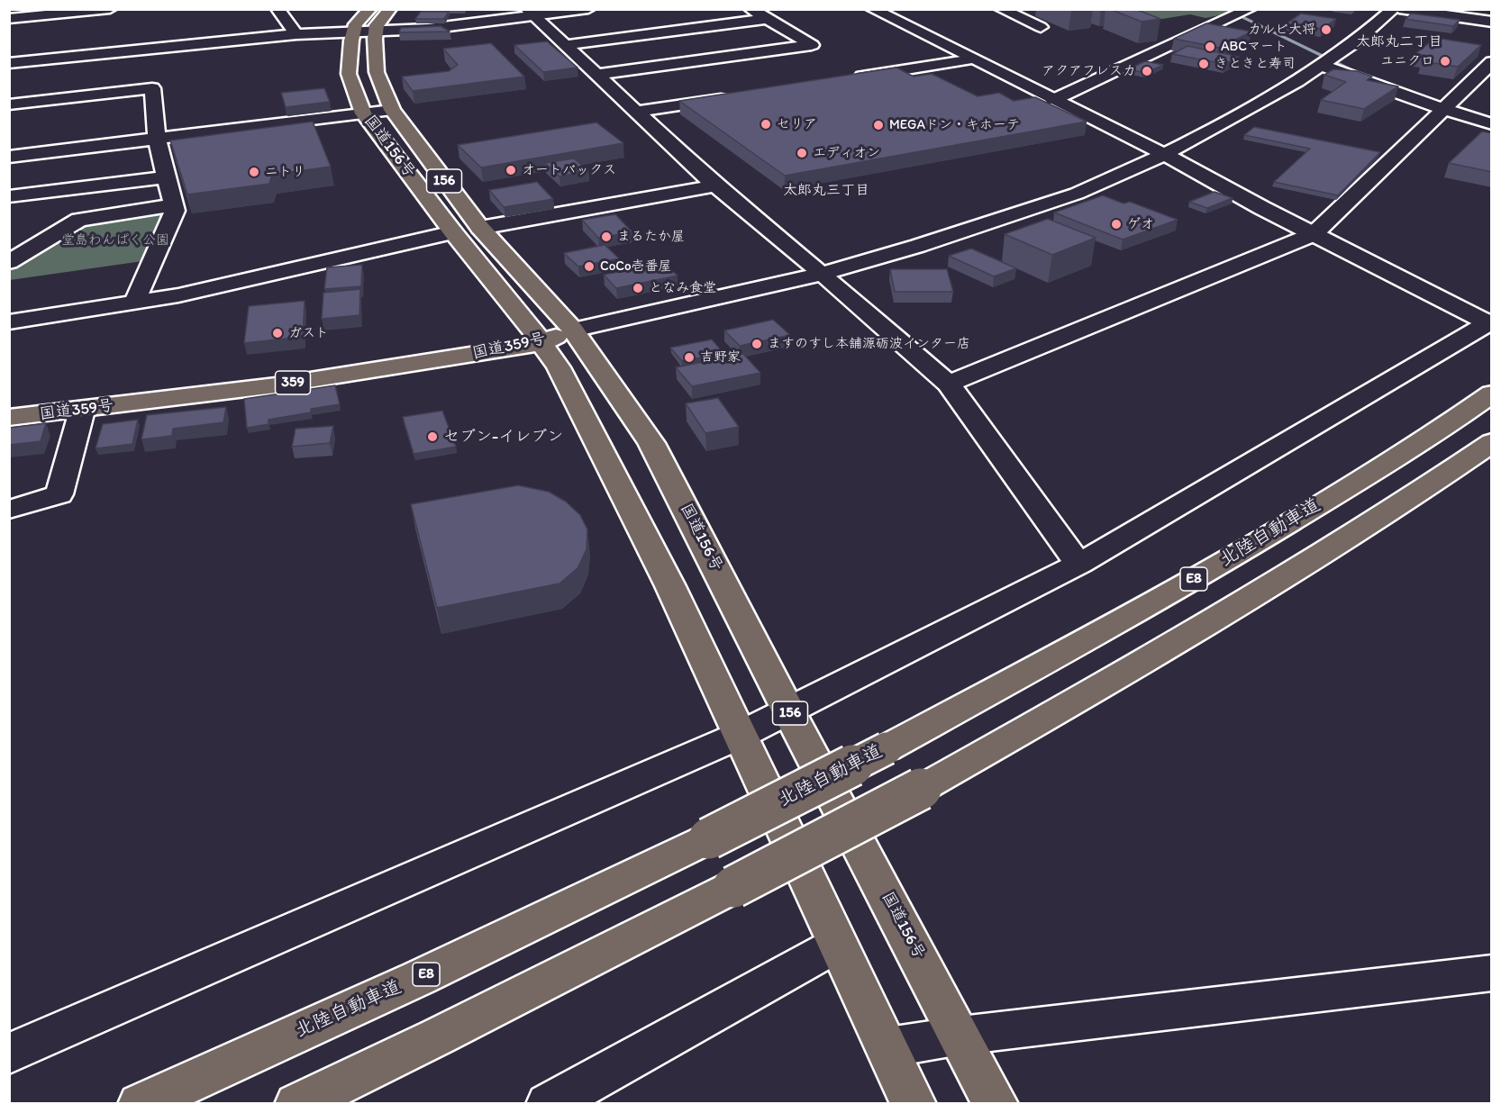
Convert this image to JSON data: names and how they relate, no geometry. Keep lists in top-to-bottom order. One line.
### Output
{"streets":{"highway":["国道156号","156","国道359号","359","北陸自動車道","E8"]},"crossings":[["国道156号","国道359号"]],"districts":["太郎丸二丁目","太郎丸三丁目"],"parks":["堂島わんぱく公園"],"places":["カルビ大将","ABCマート","ユニクロ","きときと寿司","アクアフレスカ","セリア","MEGAドン・キホーテ","エディオン","オートバックス","ニトリ","ゲオ","まるたか屋","CoCo壱番屋","となみ食堂","ガスト","ますのすし本舗源砺波インター店","吉野家","セブン-イレブン"]}
